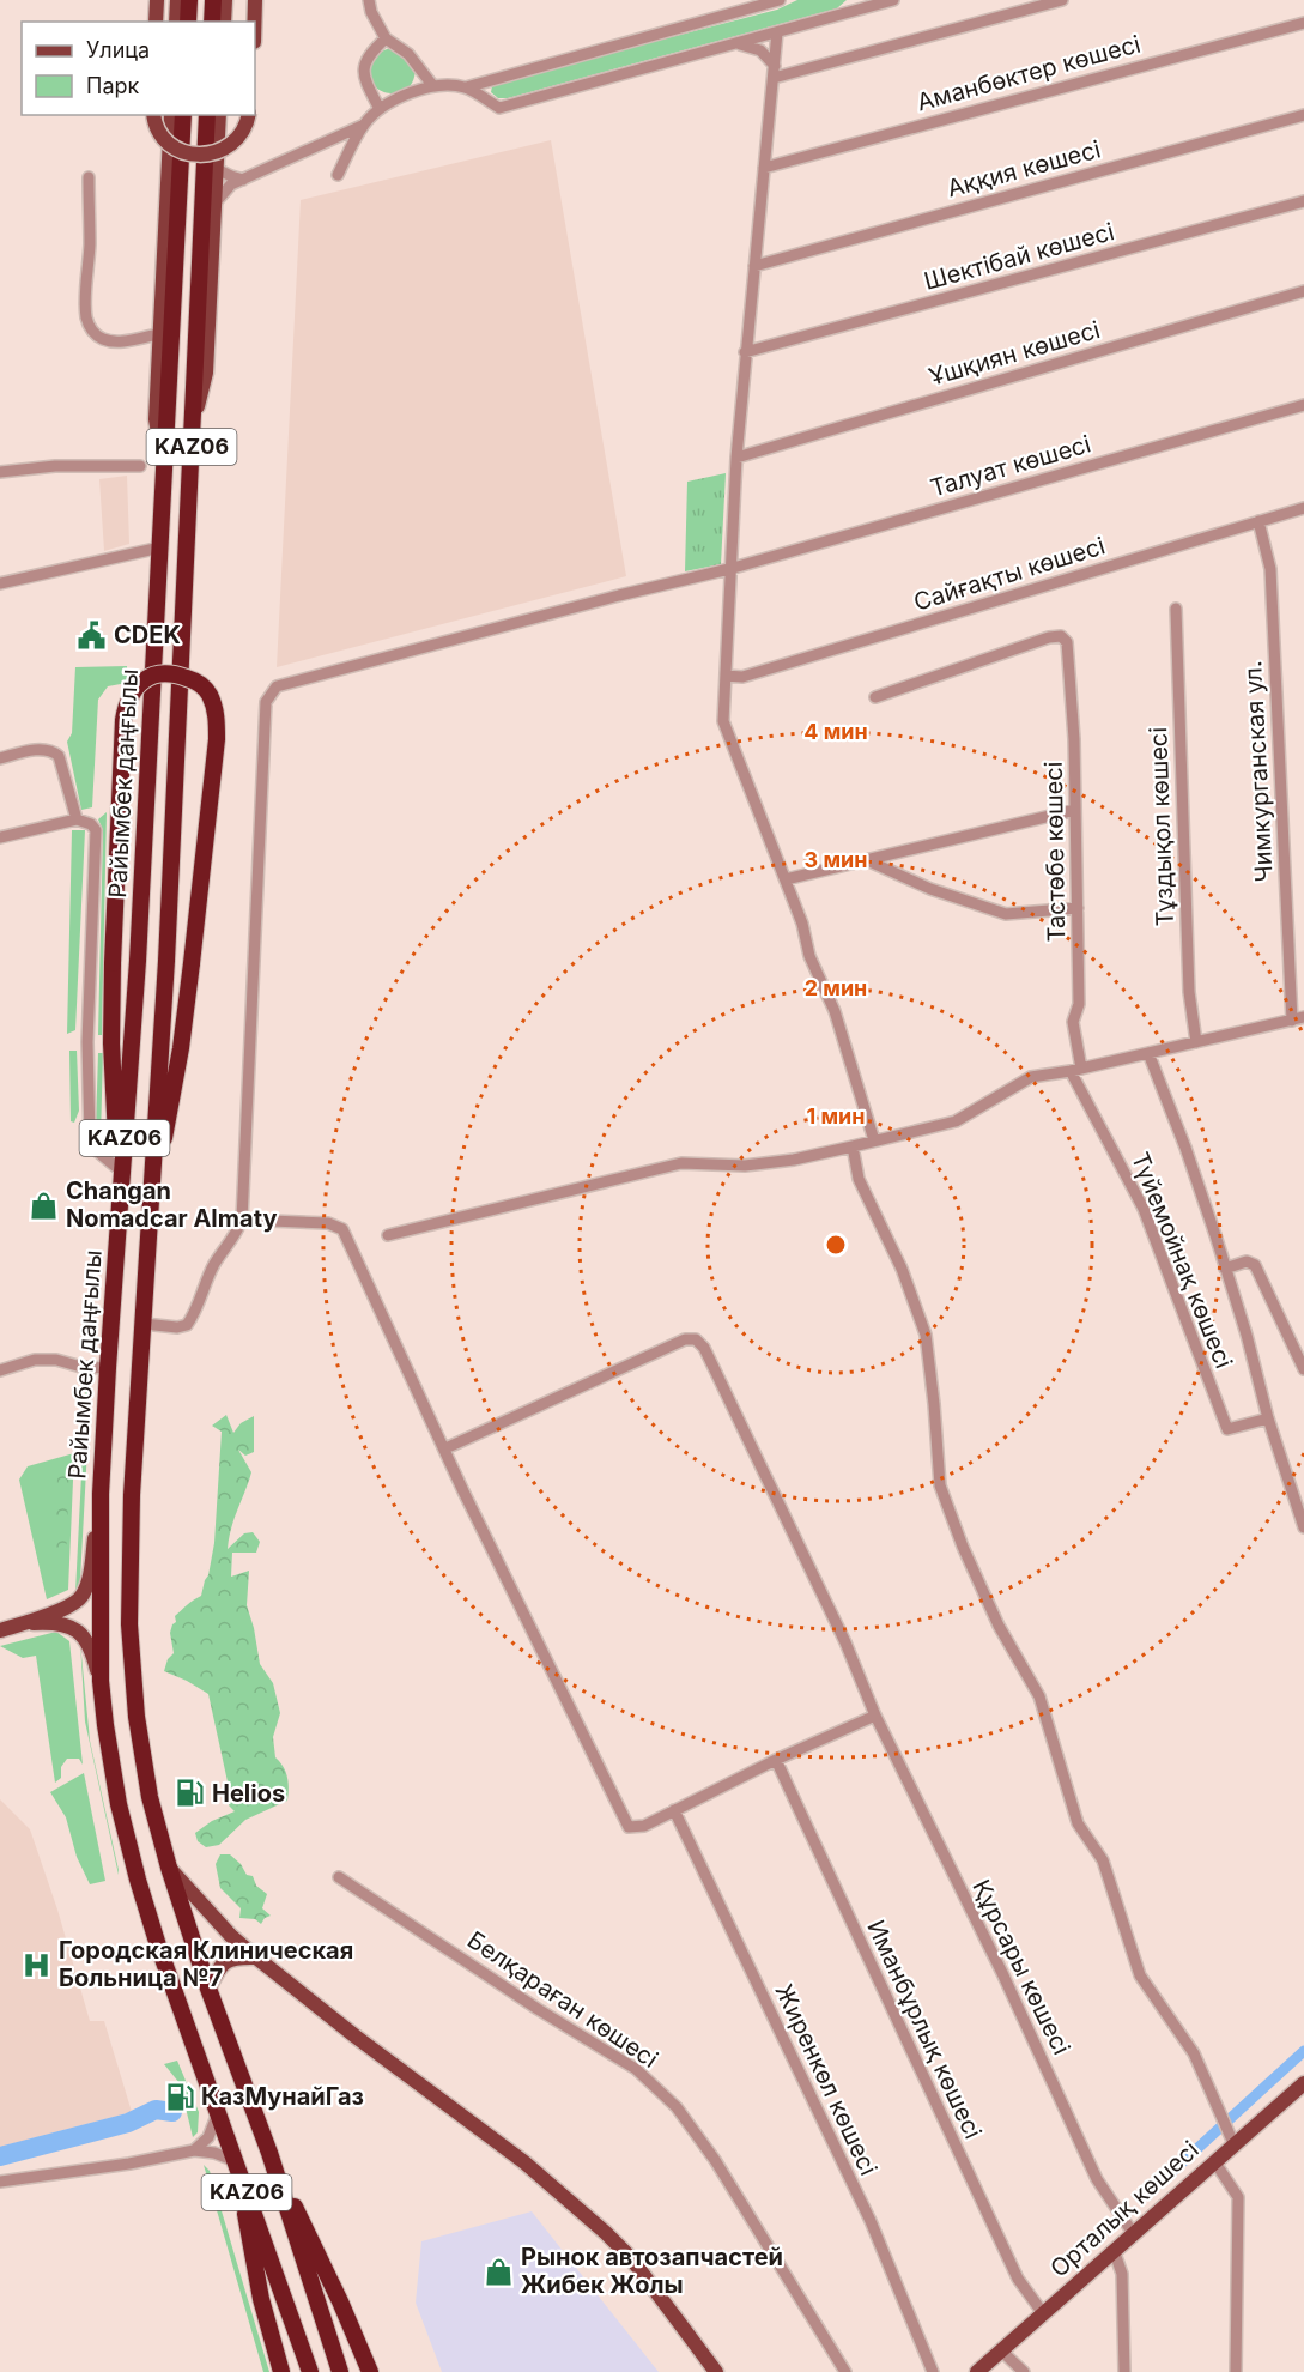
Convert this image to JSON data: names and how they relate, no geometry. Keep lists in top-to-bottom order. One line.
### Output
{"streets":{"highway":["KАZ06","Райымбек даңғылы"],"main road":["Орталық көшесі"],"street":["Аманбөктер көшесі","Аққия көшесі","Шектібай көшесі","Ұшқиян көшесі","Талуат көшесі","Сайғақты көшесі","Чимкурганская ул.","Тұздықол көшесі","Тастөбе көшесі","Түйемойнақ көшесі","Құрсары көшесі","Белқараған көшесі","Иманбұрлық көшесі","Жиренкөл көшесі"]},"crossings":[["Сайғақты көшесі","Чимкурганская ул."],["Тастөбе көшесі","Түйемойнақ көшесі"],["Құрсары көшесі","Орталық көшесі"],["Иманбұрлық көшесі","Орталық көшесі"]],"places":{"public building":["CDEK"],"shop":["Changan Nomadcar Almaty","Рынок автозапчастей Жибек Жолы"],"fuel station":["Helios","КазМунайГаз"],"hospital":["Городская Клиническая Больница №7"]},"legend":["Улица","Парк"],"rings":["4 мин","3 мин","2 мин","1 мин"]}
